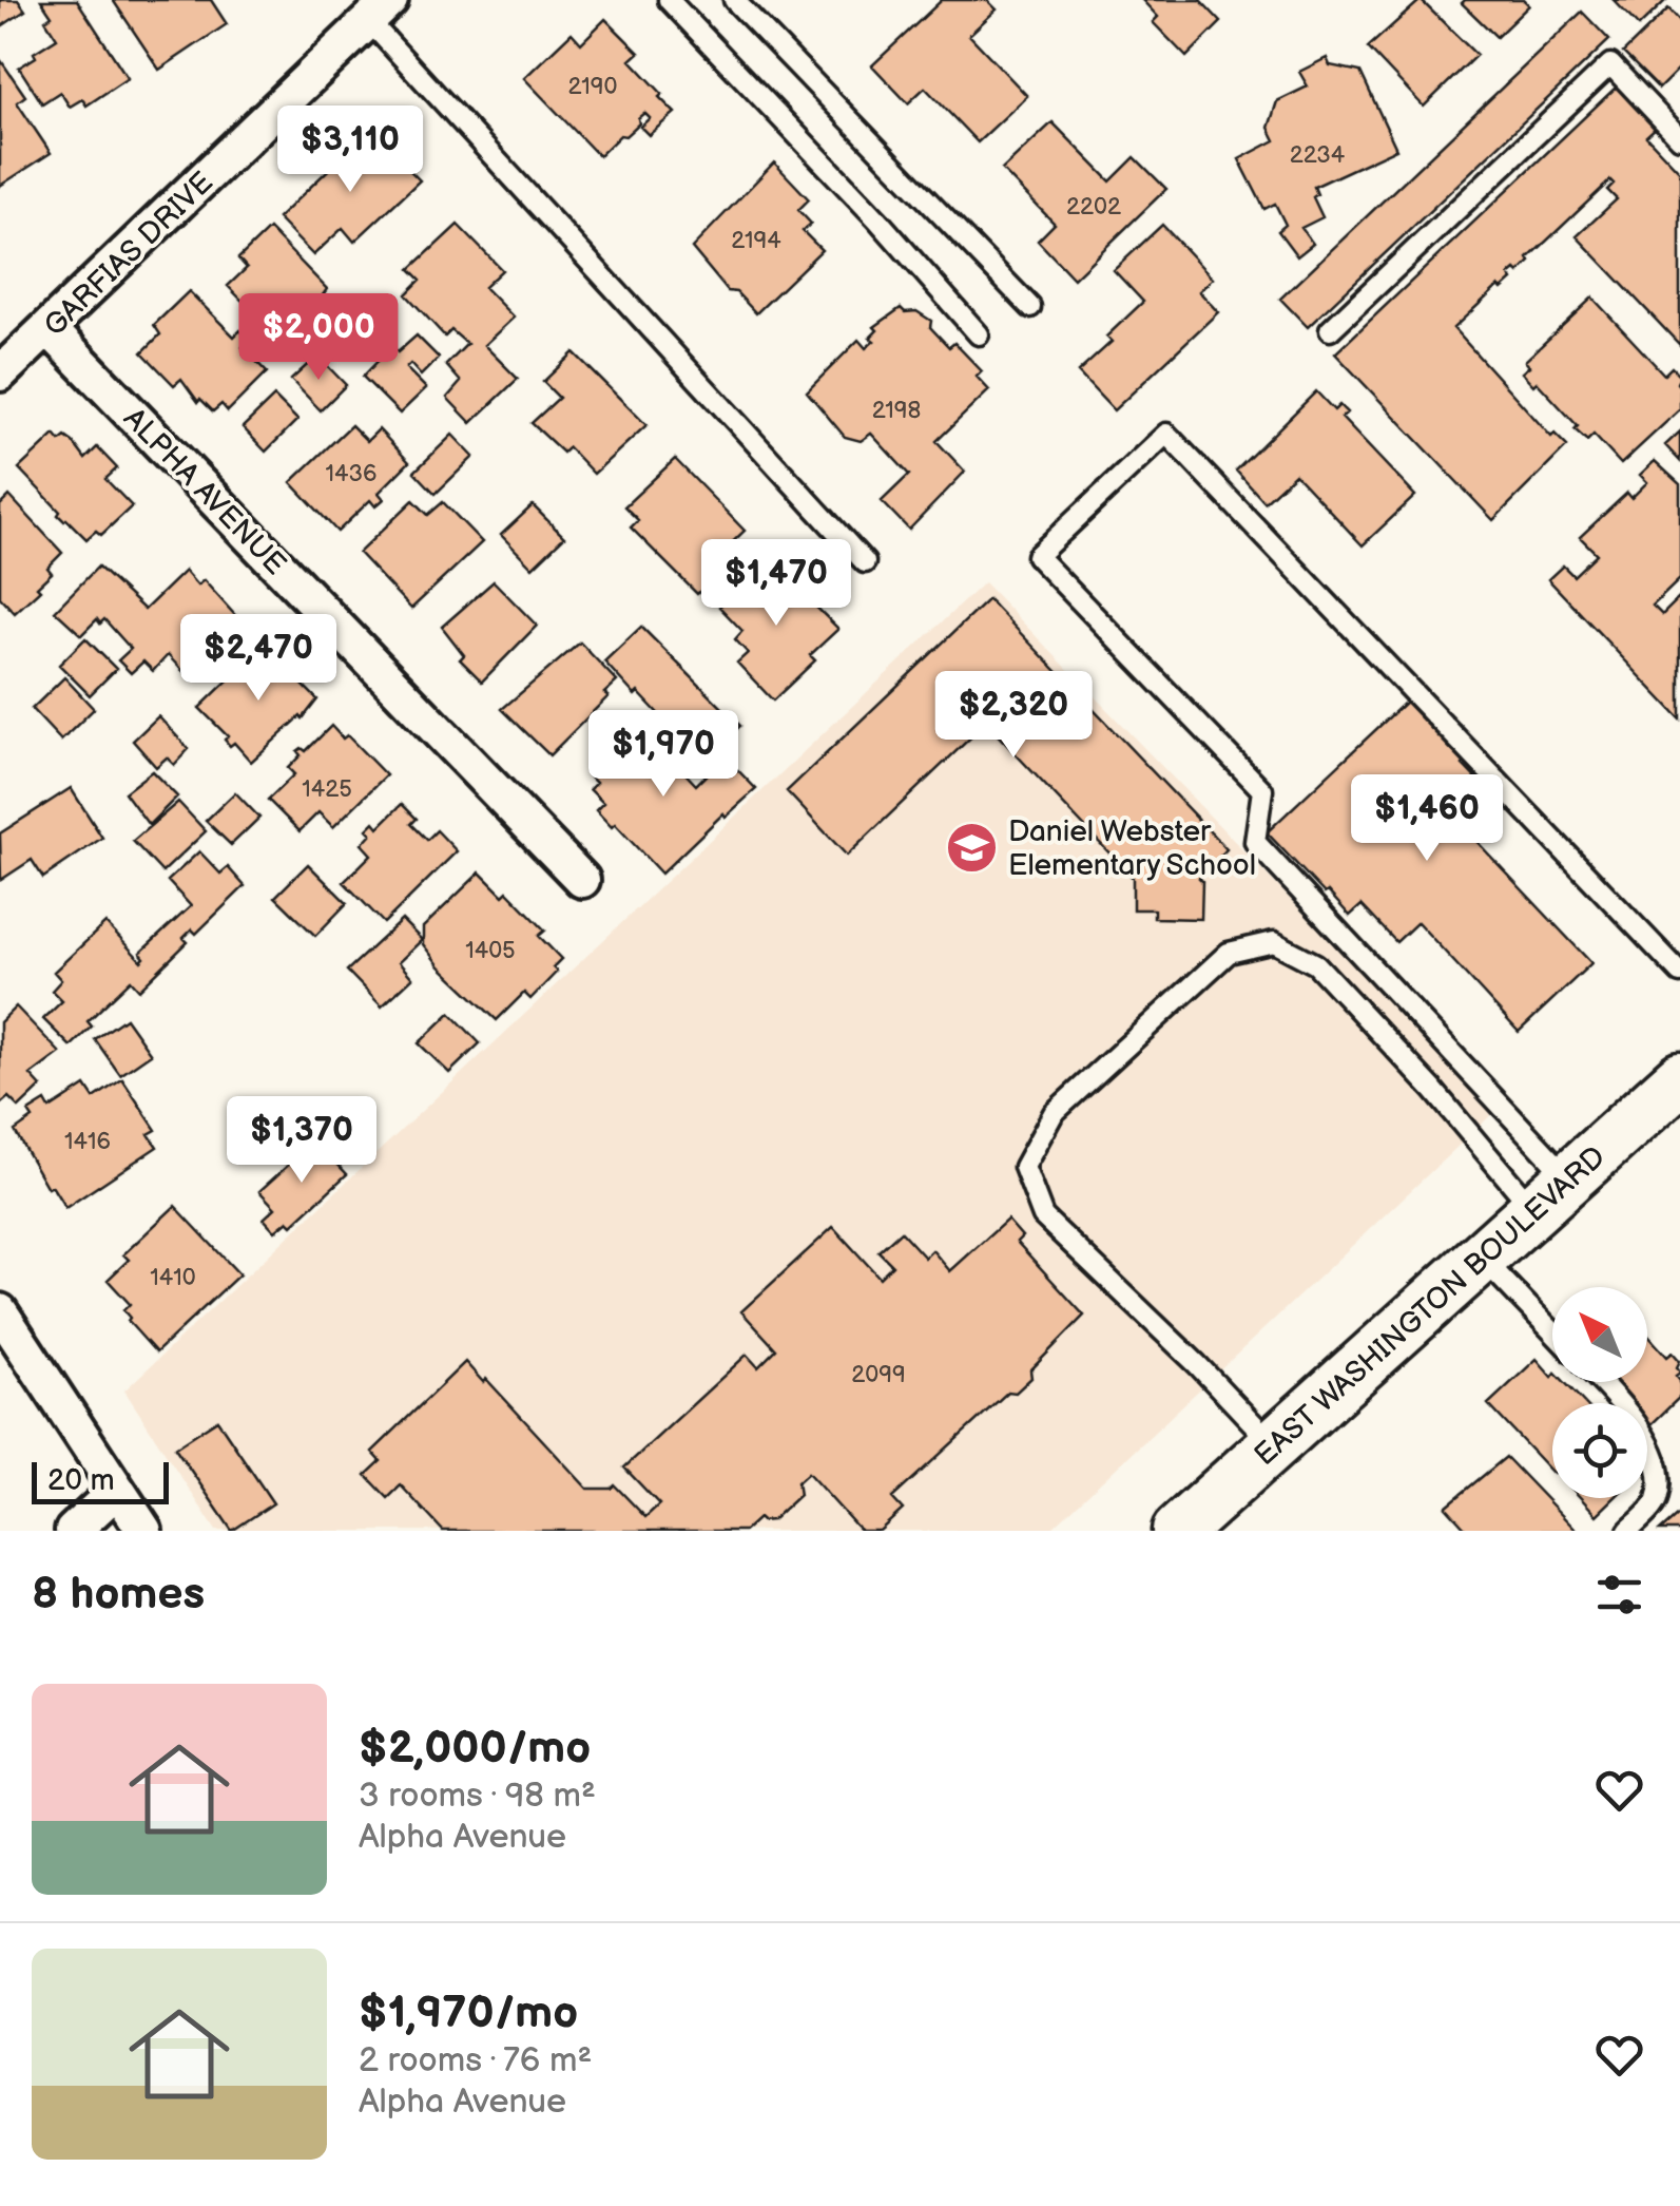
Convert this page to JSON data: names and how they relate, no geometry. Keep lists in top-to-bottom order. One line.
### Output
{"streets":{"main road":["EAST WASHINGTON BOULEVARD"],"street":["GARFIAS DRIVE","ALPHA AVENUE"]},"crossings":[["GARFIAS DRIVE","ALPHA AVENUE"]],"places":{"school or university":["Daniel Webster Elementary School"]},"house_numbers":["2190","2234","2202","2194","2198","1436","1425","1405","1416","1410","2099"],"scale_bar":"20 m","north":"top left","page":{"price":["$3,110","$2,000","$1,470","$2,470","$2,320","$1,970","$1,460","$1,370"],"scale":"20 m","heading":"8 homes","list":[{"name":"$2,000/mo","note":"3 rooms · 98 m² · Alpha Avenue"},{"name":"$1,970/mo","note":"2 rooms · 76 m² · Alpha Avenue"}]}}
